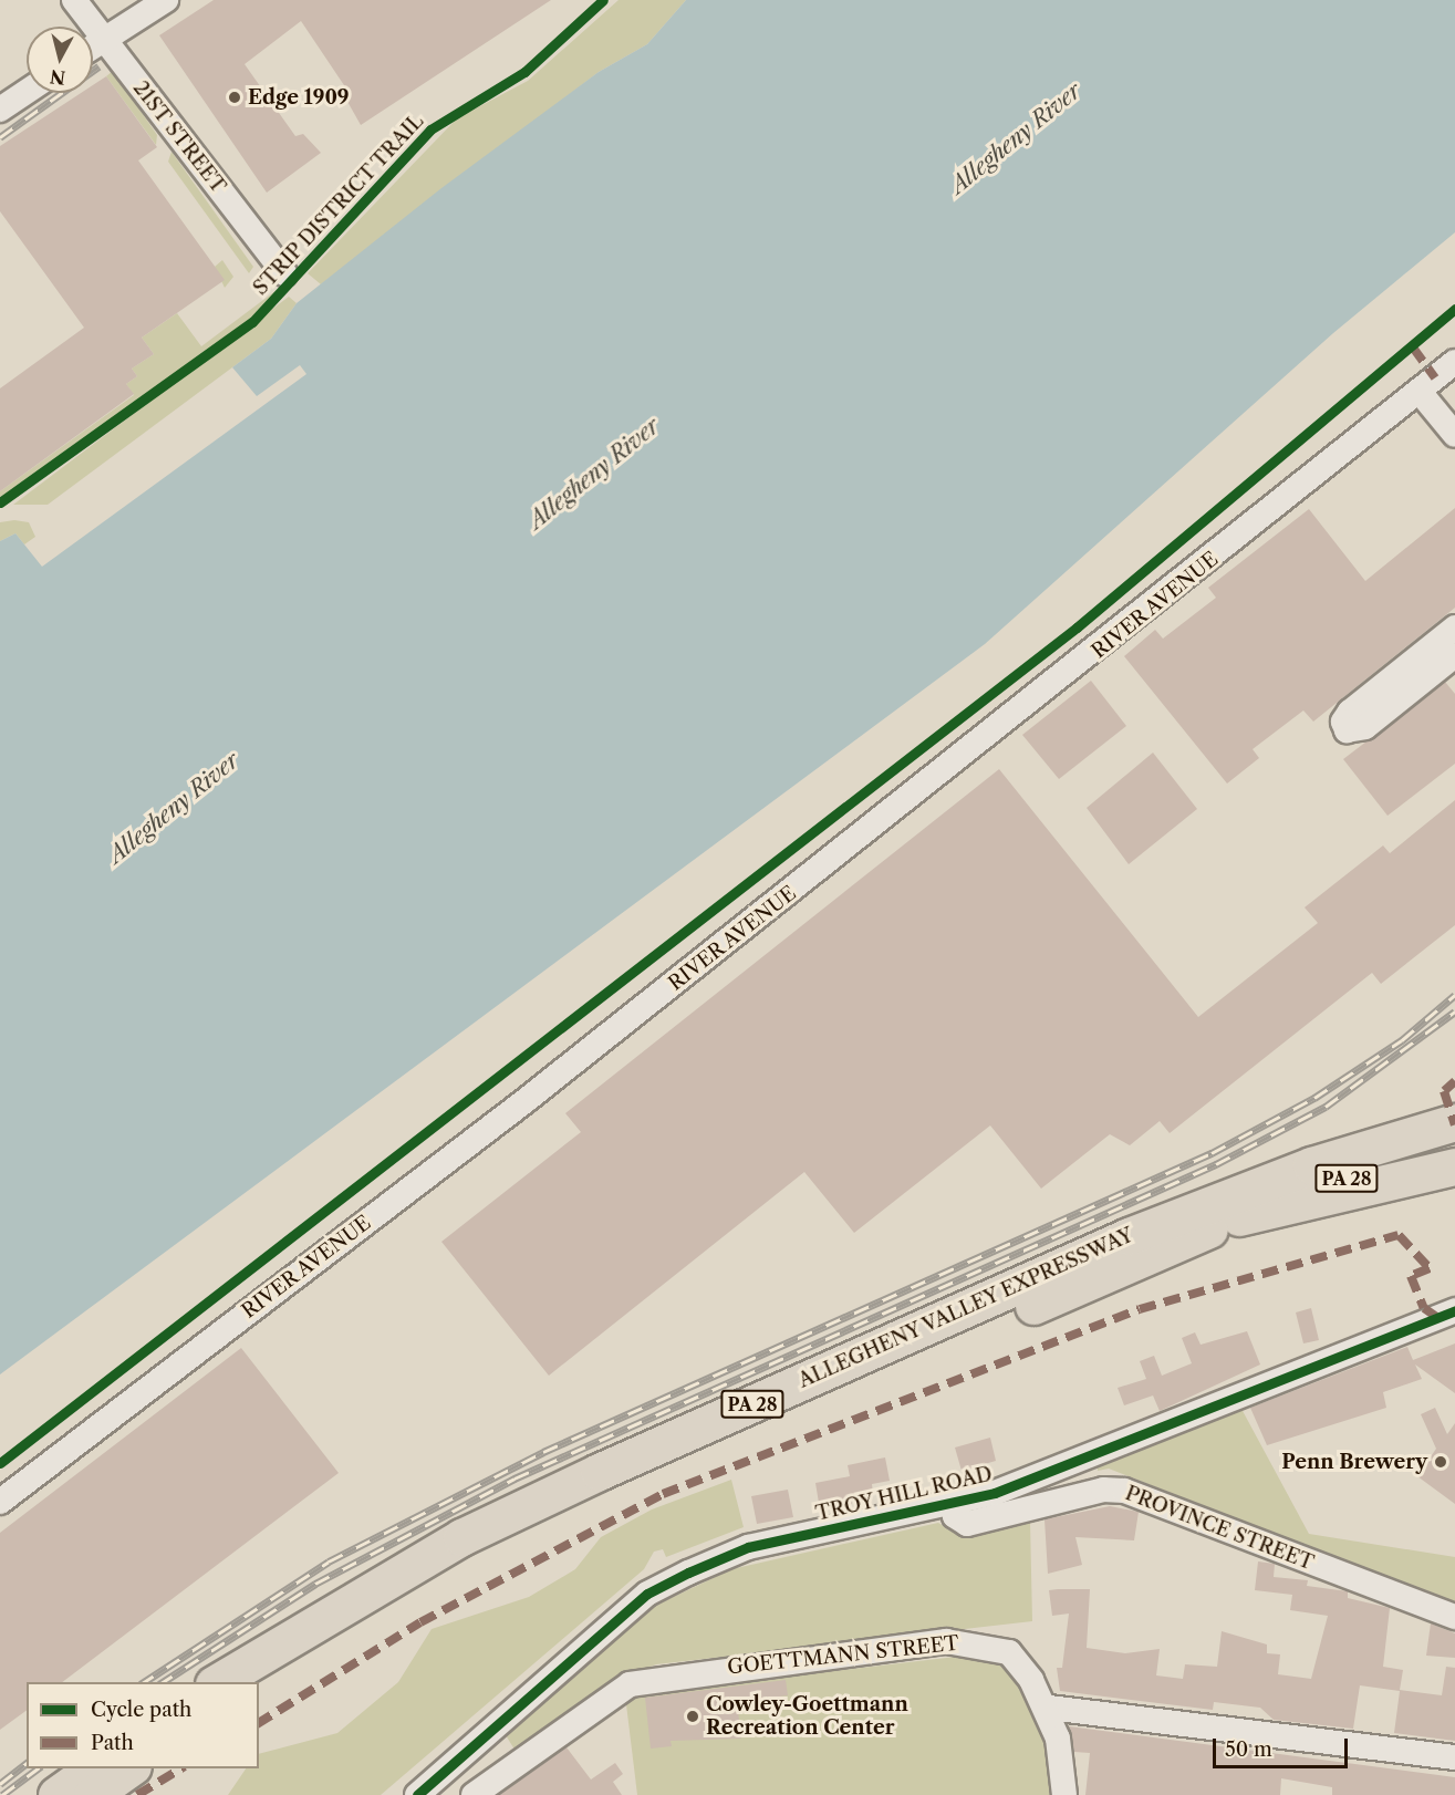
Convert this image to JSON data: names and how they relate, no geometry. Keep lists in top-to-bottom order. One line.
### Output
{"streets":{"highway":["PA 28","ALLEGHENY VALLEY EXPRESSWAY"],"street":["21ST STREET","RIVER AVENUE","TROY HILL ROAD","PROVINCE STREET","GOETTMANN STREET"],"cycle path":["STRIP DISTRICT TRAIL"]},"crossings":[["TROY HILL ROAD","PROVINCE STREET"]],"water":["Allegheny River"],"places":["Edge 1909","Penn Brewery","Cowley-Goettmann Recreation Center"],"legend":["Cycle path","Path"],"scale_bar":"50 m","north":"bottom"}
